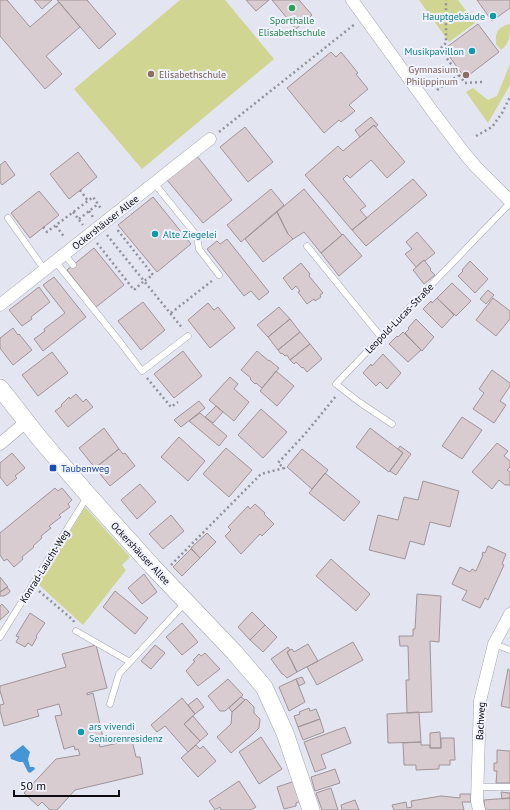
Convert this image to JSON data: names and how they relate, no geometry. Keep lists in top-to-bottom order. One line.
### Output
{"streets":{"street":["Ockershäuser Allee","Leopold-Lucas-Straße","Bachweg"],"lane":["Konrad-Laucht-Weg"]},"crossings":[["Ockershäuser Allee","Konrad-Laucht-Weg"]],"places":{"other":["Sporthalle Elisabethschule","Hauptgebäude","Musikpavillon","Elisabethschule","Gymnasium Philippinum","Alte Ziegelei","ars vivendi Seniorenresidenz"],"transit":["Taubenweg"]},"scale_bar":"50 m"}
